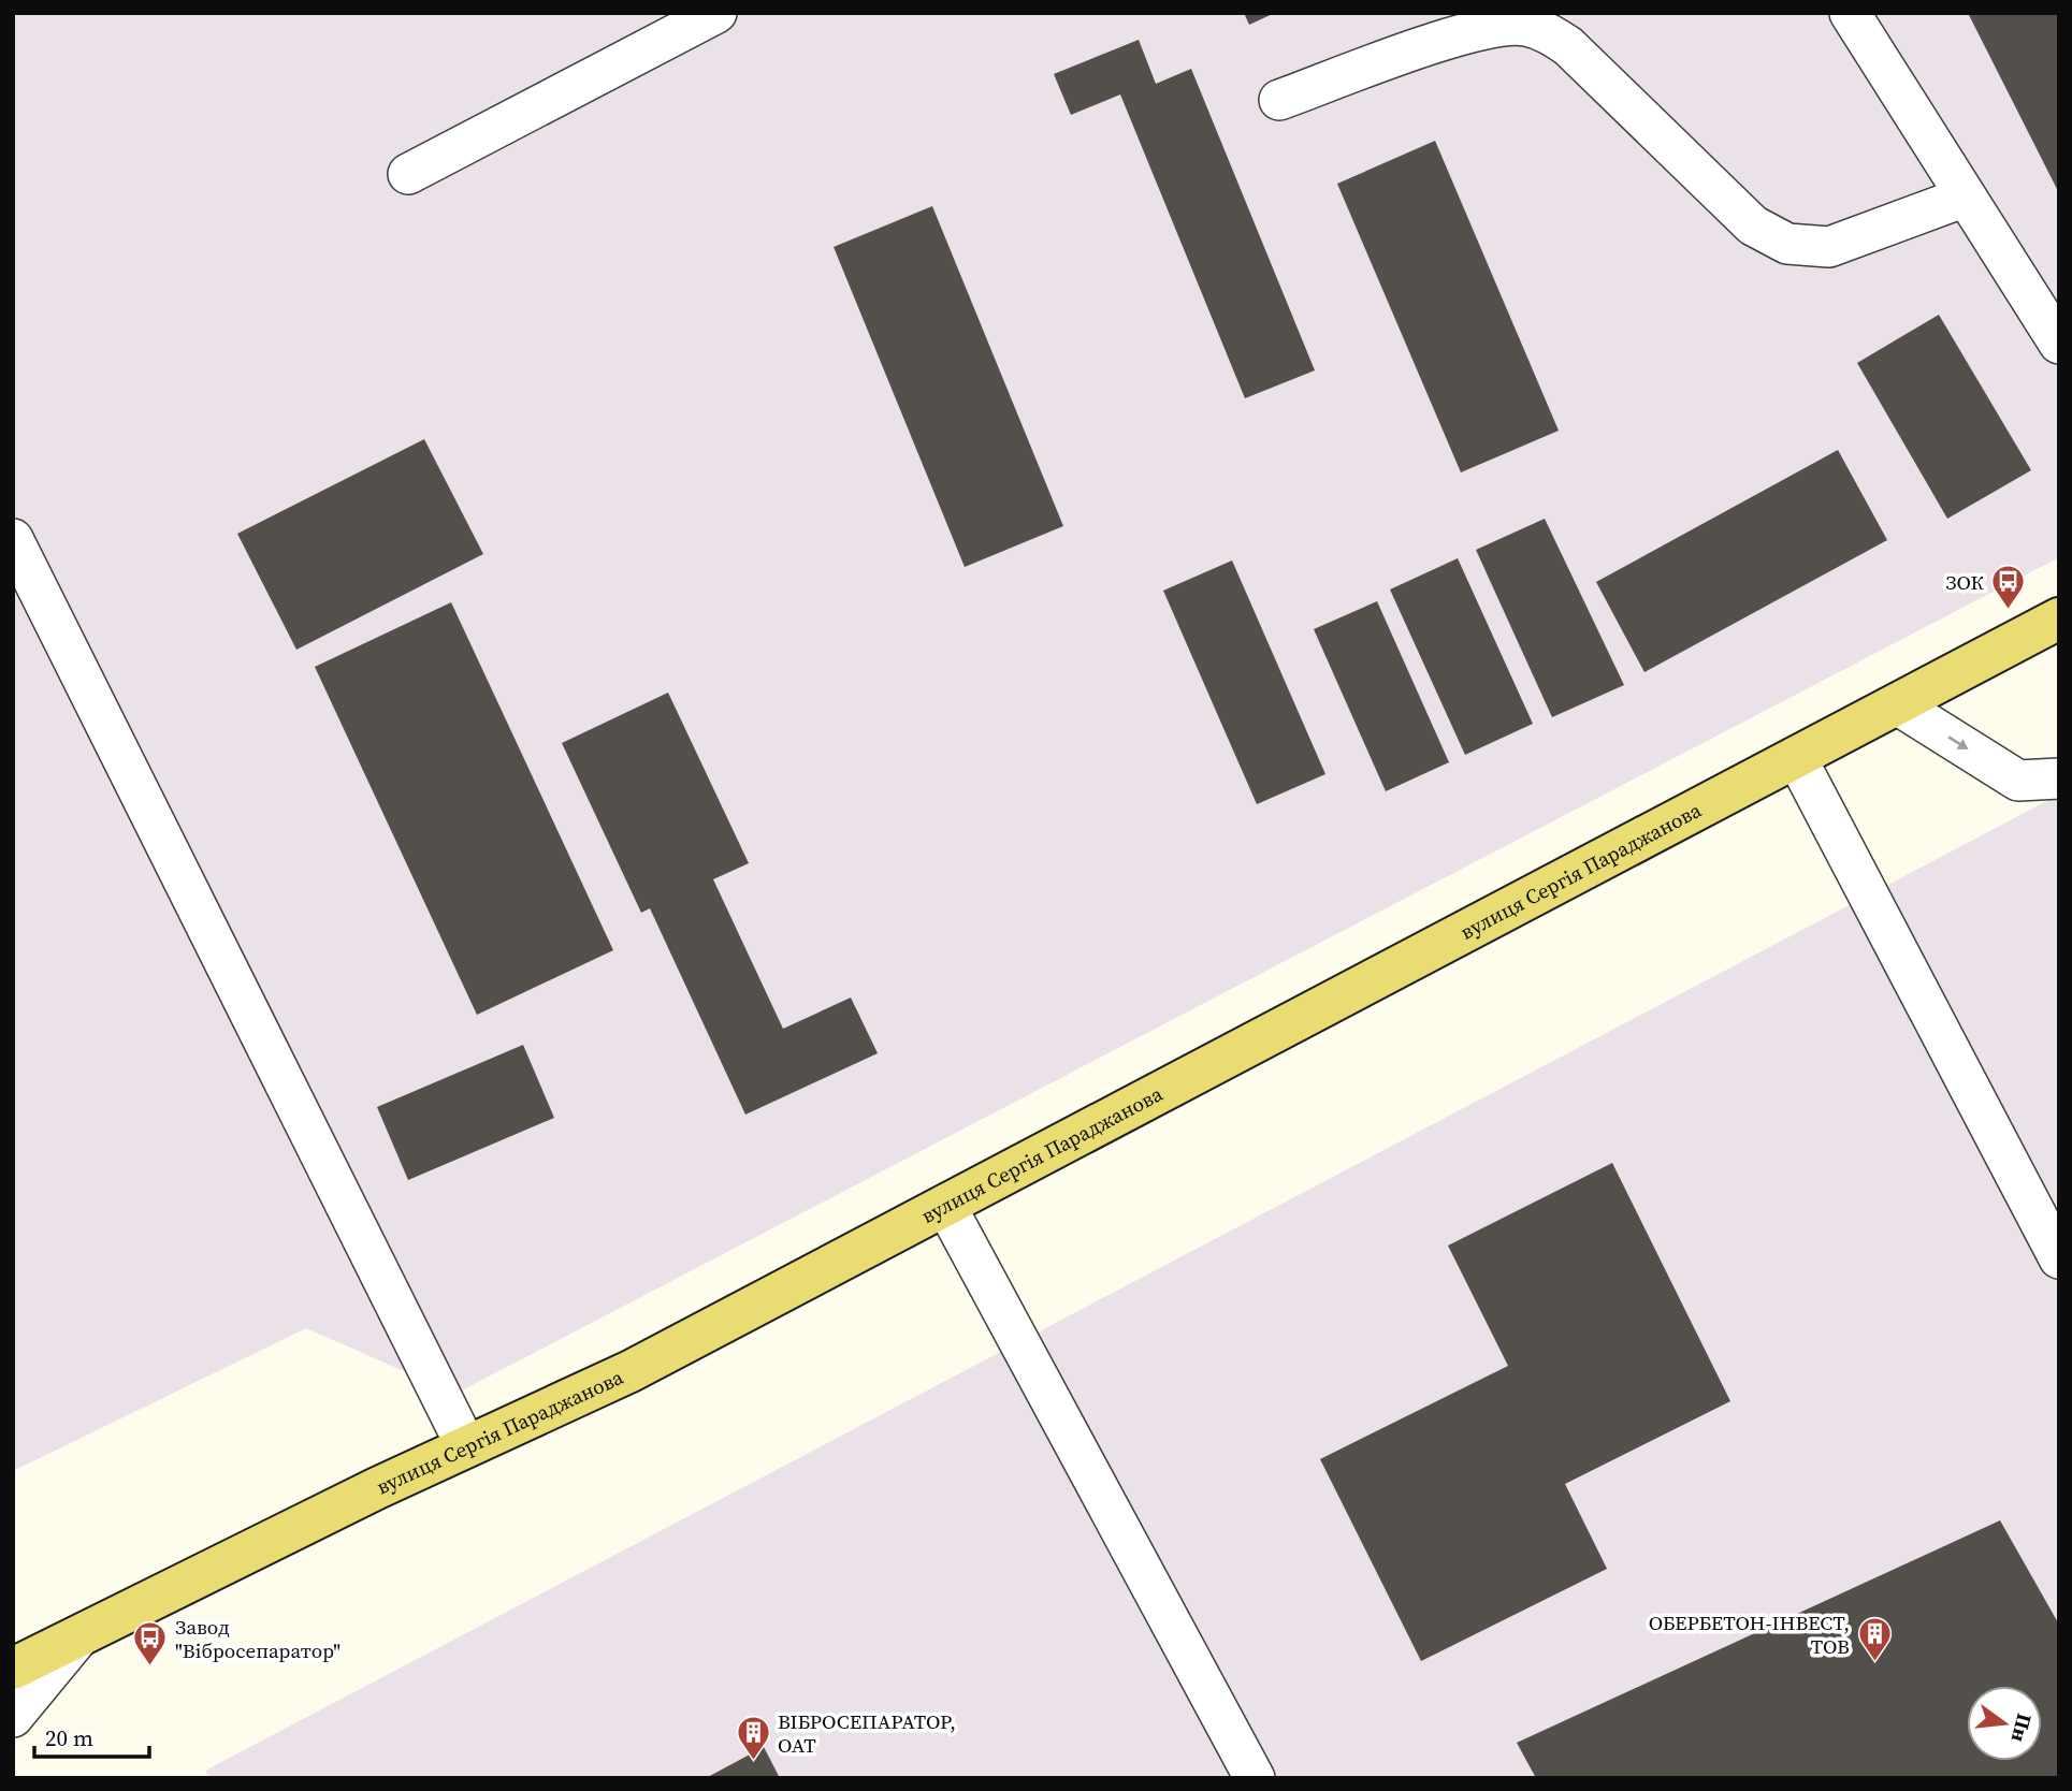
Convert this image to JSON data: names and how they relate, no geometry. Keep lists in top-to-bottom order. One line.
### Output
{"streets":{"main road":["вулиця Сергія Параджанова"]},"places":{"bus stop":["ЗОК","Завод \"Вібросепаратор\""],"building":["ОБЕРБЕТОН-ІНВЕСТ, ТОВ","ВІБРОСЕПАРАТОР, ОАТ"]},"scale_bar":"20 m","north":"right"}
